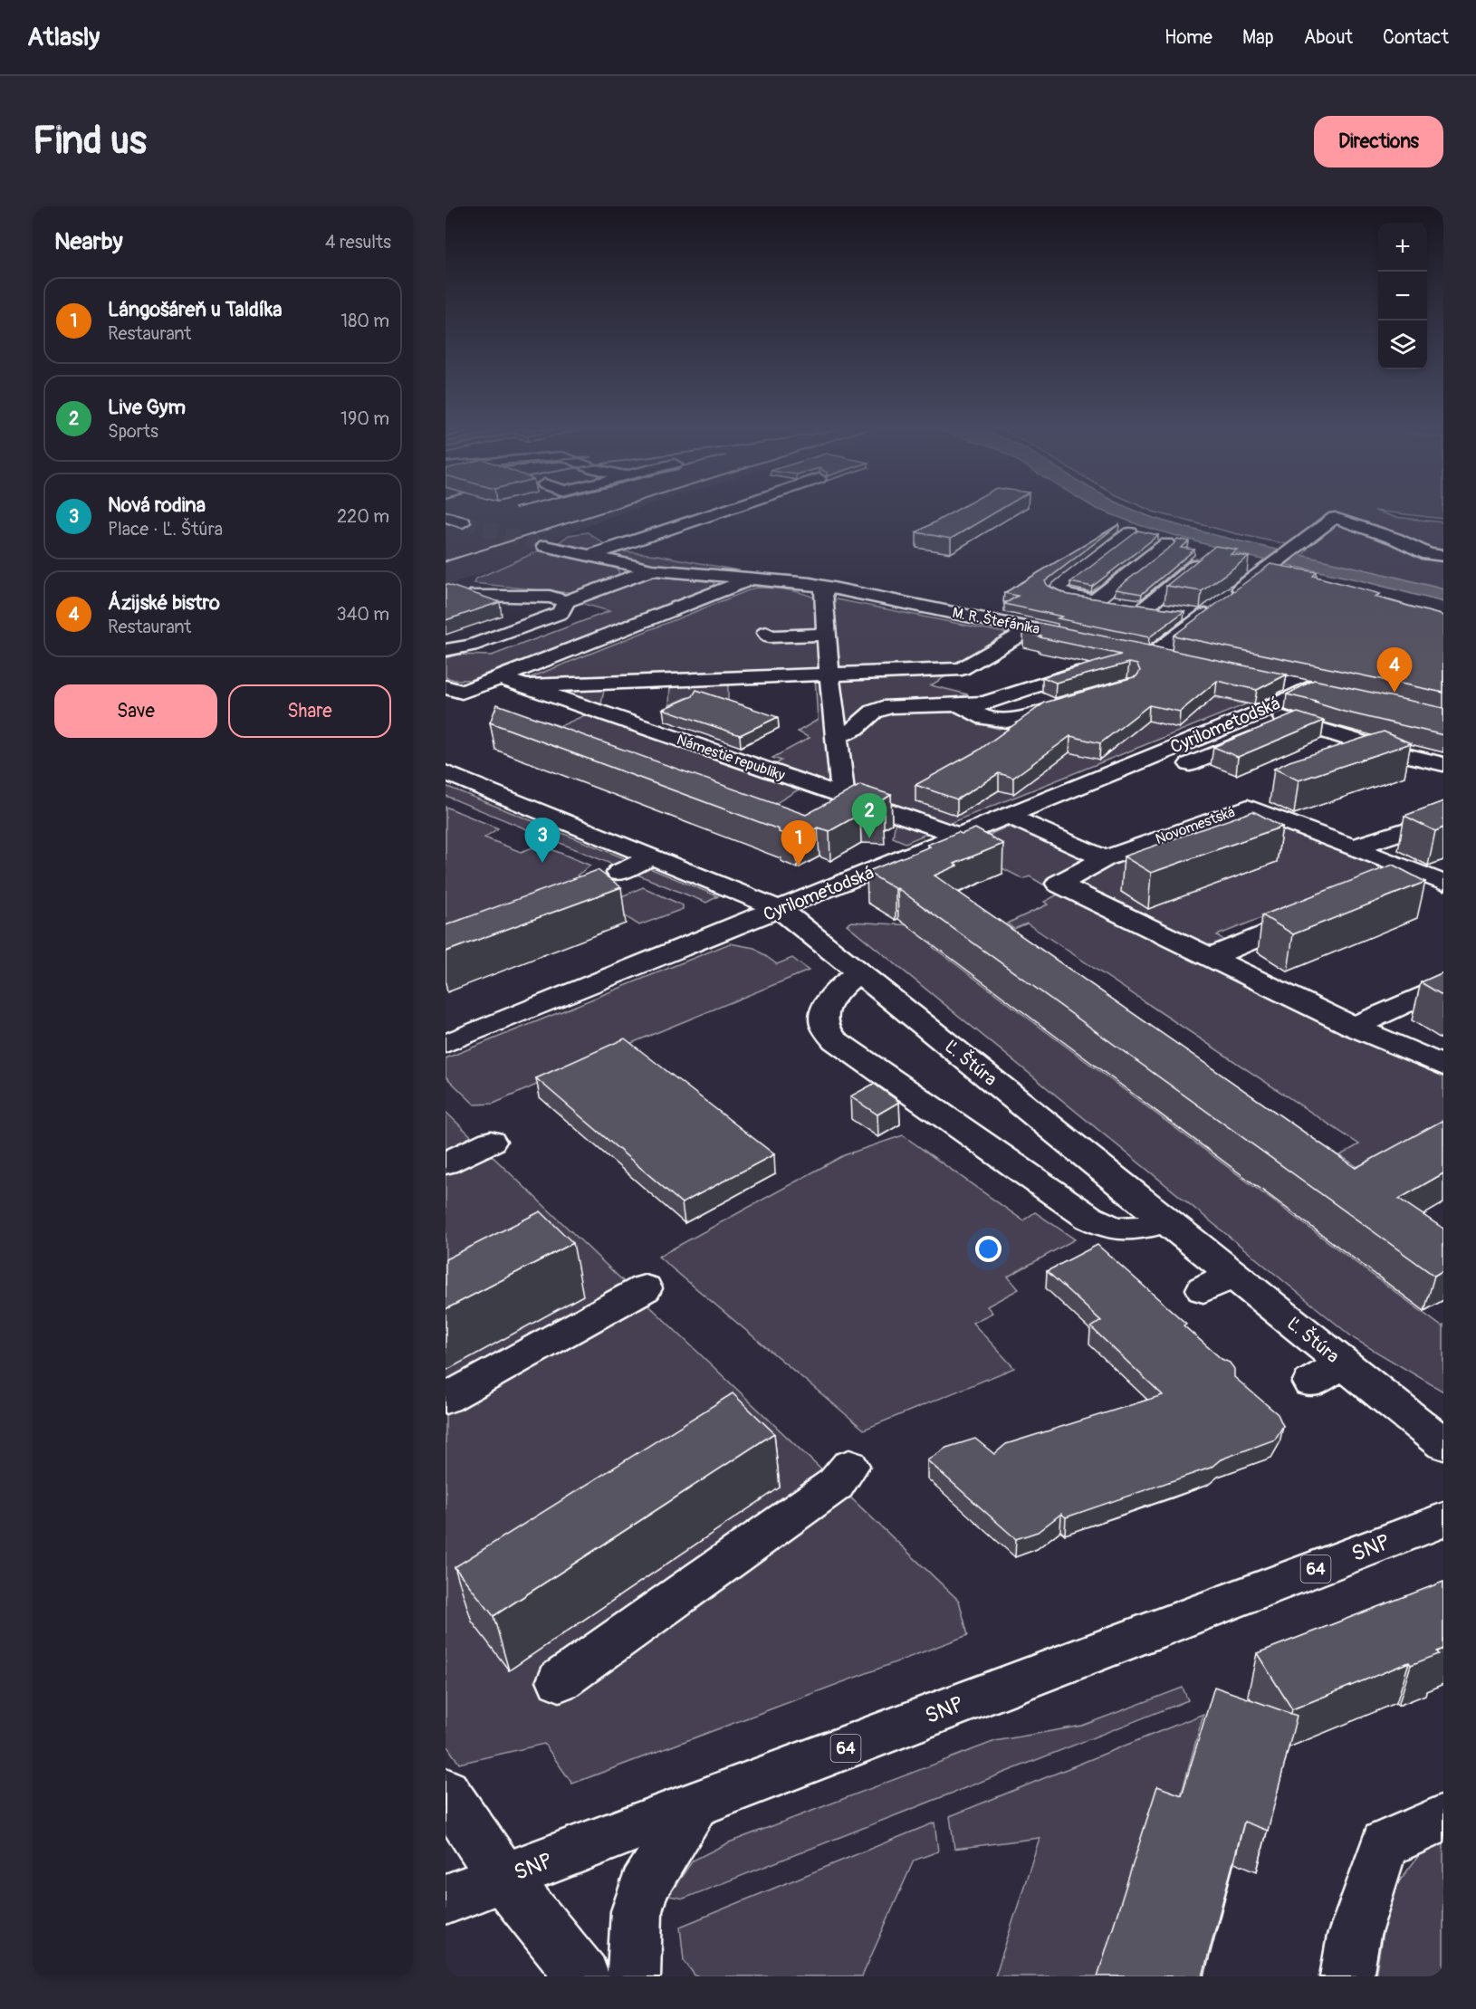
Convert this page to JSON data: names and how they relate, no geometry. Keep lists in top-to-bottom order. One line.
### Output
{"streets":{"street":["M. R. Štefánika","Cyrilometodská","Námestie republiky","Novomestská","Ľ. Štúra","SNP","64"]},"crossings":[["Cyrilometodská","Námestie republiky"],["Cyrilometodská","Ľ. Štúra"]],"page":{"header":"Atlasly","nav":["Home","Map","About","Contact"],"buttons":["Directions",["Save","Share"]],"title":"Find us","heading":["Nearby","4 results"],"map_buttons":["+","−"],"list":[{"mark":"1","name":"Lángošáreň u Taldíka","note":"Restaurant","value":"180 m"},{"mark":"2","name":"Live Gym","note":"Sports","value":"190 m"},{"mark":"3","name":"Nová rodina","note":"Place · Ľ. Štúra","value":"220 m"},{"mark":"4","name":"Ázijské bistro","note":"Restaurant","value":"340 m"}],"pins":["4","2","3","1"]}}
